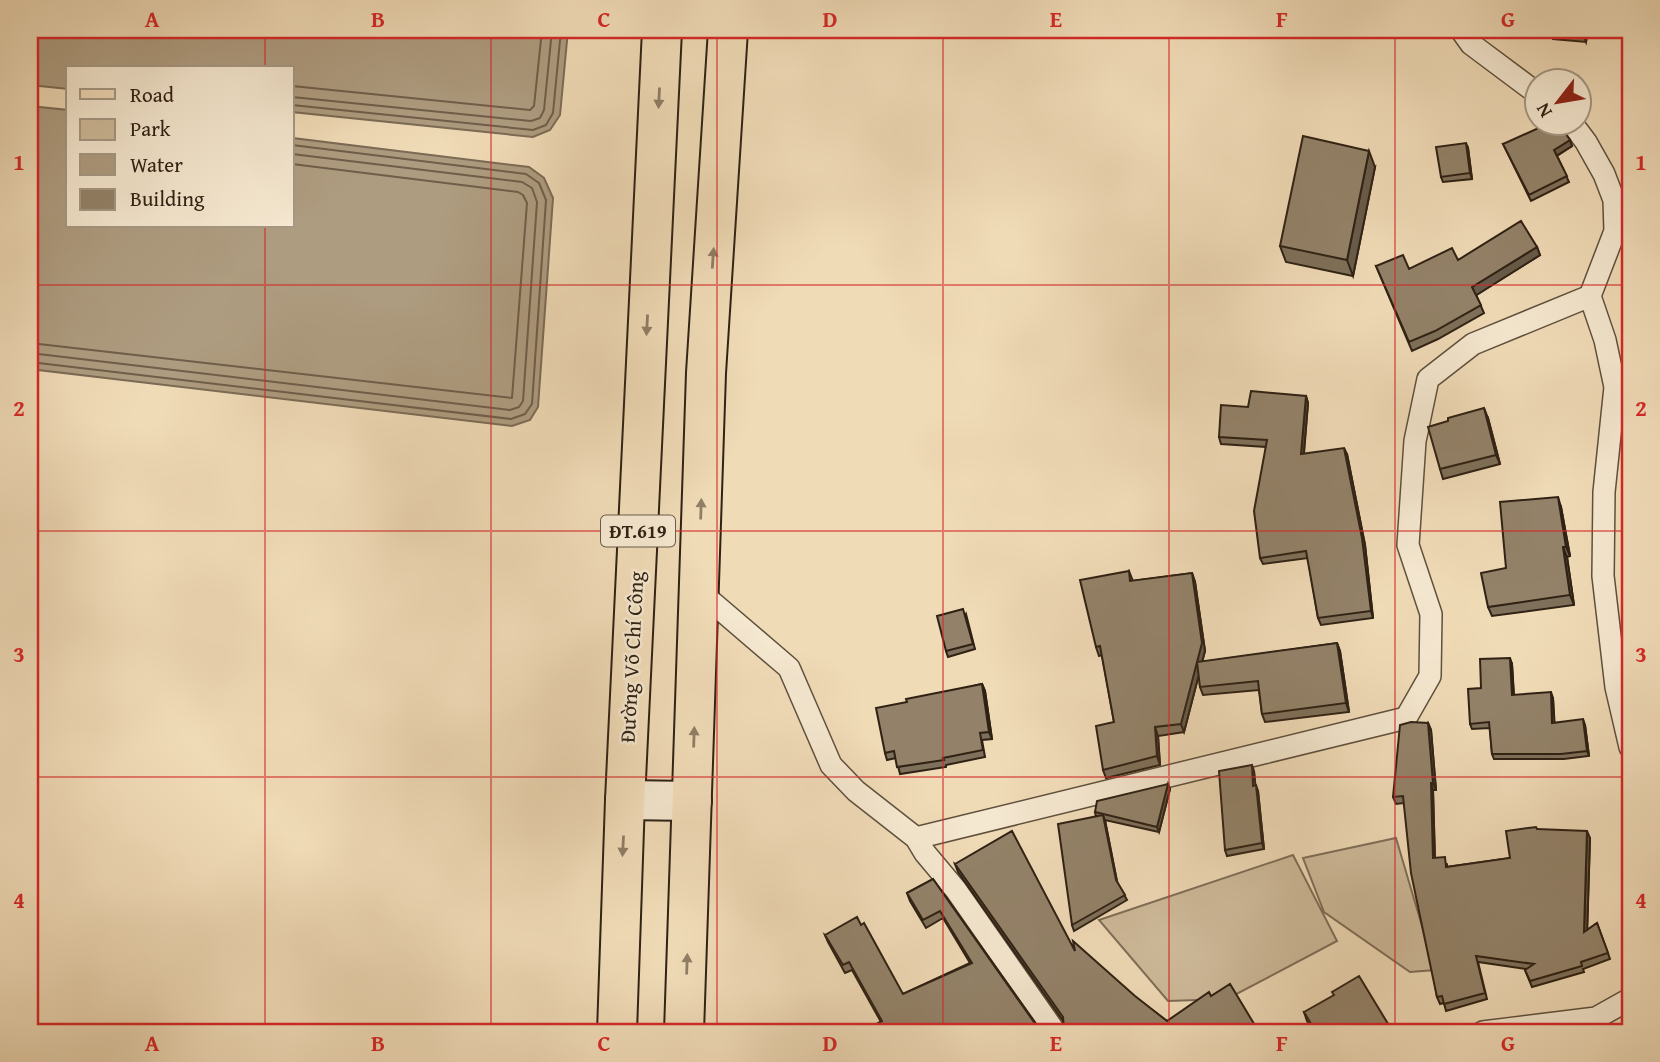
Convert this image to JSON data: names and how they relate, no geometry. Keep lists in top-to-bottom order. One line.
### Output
{"streets":{"main road":["ĐT.619","Đường Võ Chí Công"]},"legend":["Road","Park","Water","Building"],"north":"bottom left","grid":{"columns":["A","B","C","D","E","F","G"],"rows":["1","2","3","4"]}}
